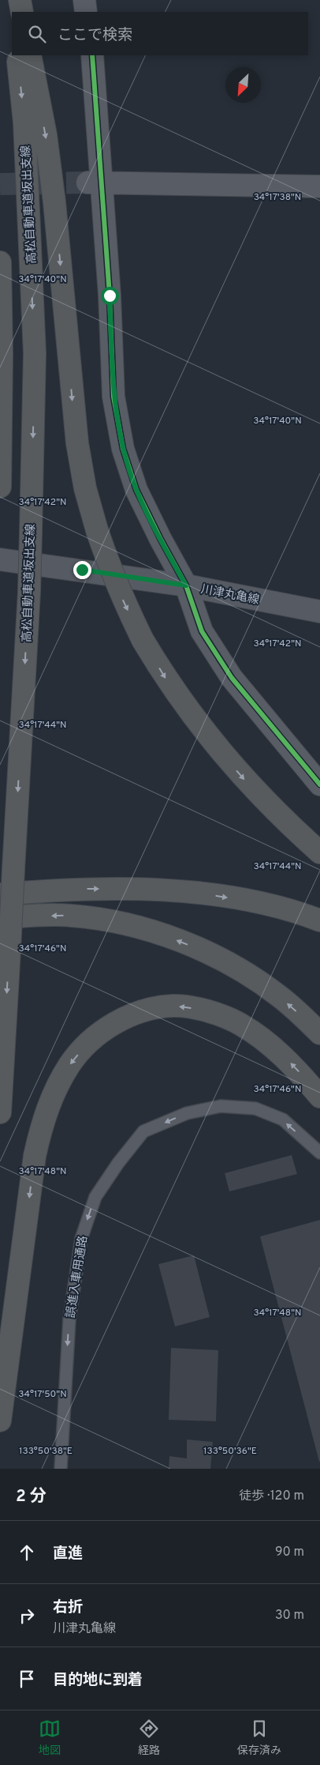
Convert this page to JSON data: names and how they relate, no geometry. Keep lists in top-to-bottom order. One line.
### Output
{"streets":{"highway":["高松自動車道坂出支線"],"main road":["川津丸亀線"],"lane":["誤進入車用通路"]},"north":"bottom left","page":{"search":"ここで検索","heading":["2 分","徒歩 · 120 m"],"list":[["直進","90 m"],["右折","川津丸亀線","30 m"],"目的地に到着"],"nav":["地図","経路","保存済み"]},"coordinates":["34°17'38\"N","34°17'40\"N","34°17'42\"N","34°17'44\"N","34°17'46\"N","34°17'48\"N","34°17'50\"N","133°50'38\"E","133°50'36\"E"]}
